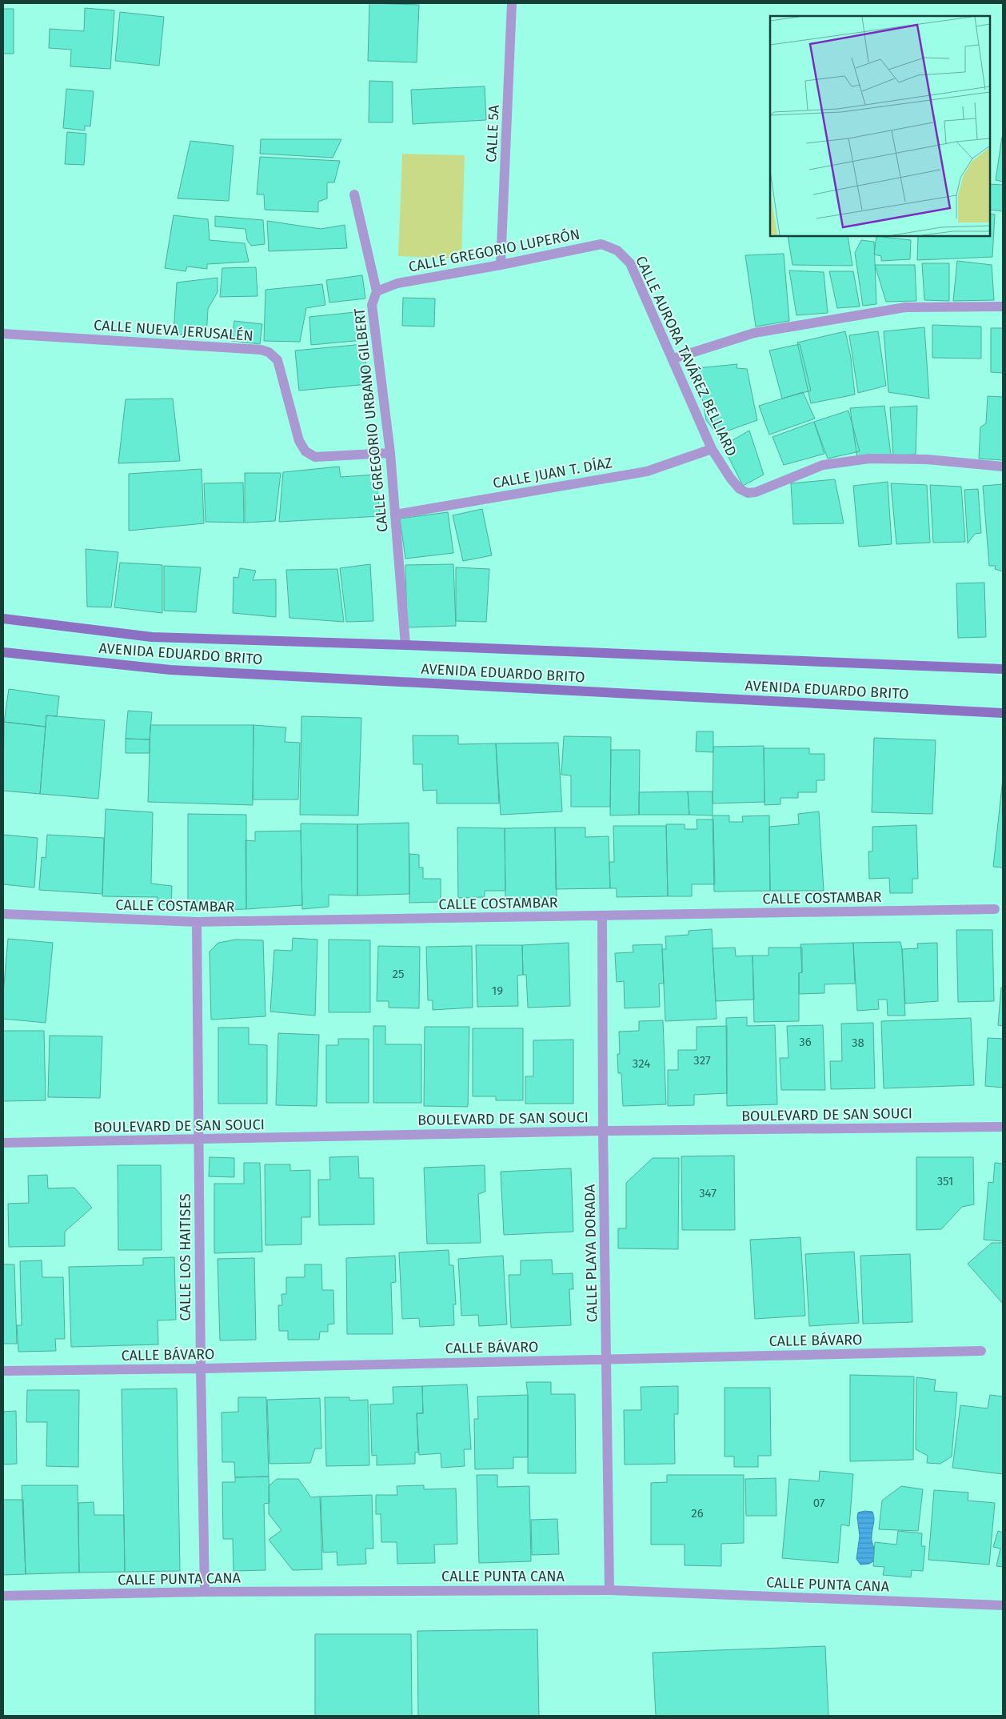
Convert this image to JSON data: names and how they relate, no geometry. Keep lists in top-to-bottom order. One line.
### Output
{"streets":{"street":["CALLE 5A","CALLE GREGORIO LUPERÓN","CALLE NUEVA JERUSALÉN","CALLE AURORA TAVÁREZ BELLIARD","CALLE GREGORIO URBANO GILBERT","CALLE JUAN T. DÍAZ","AVENIDA EDUARDO BRITO","CALLE COSTAMBAR","BOULEVARD DE SAN SOUCI","CALLE PLAYA DORADA","CALLE LOS HAITISES","CALLE BÁVARO","CALLE PUNTA CANA"]},"crossings":[["CALLE 5A","CALLE GREGORIO LUPERÓN"],["CALLE GREGORIO LUPERÓN","CALLE AURORA TAVÁREZ BELLIARD"],["CALLE GREGORIO LUPERÓN","CALLE GREGORIO URBANO GILBERT"],["CALLE NUEVA JERUSALÉN","CALLE GREGORIO URBANO GILBERT"],["CALLE AURORA TAVÁREZ BELLIARD","CALLE JUAN T. DÍAZ"],["CALLE GREGORIO URBANO GILBERT","CALLE JUAN T. DÍAZ"],["CALLE GREGORIO URBANO GILBERT","AVENIDA EDUARDO BRITO"],["CALLE COSTAMBAR","CALLE PLAYA DORADA"],["CALLE COSTAMBAR","CALLE LOS HAITISES"],["BOULEVARD DE SAN SOUCI","CALLE PLAYA DORADA"],["BOULEVARD DE SAN SOUCI","CALLE LOS HAITISES"],["CALLE PLAYA DORADA","CALLE BÁVARO"],["CALLE PLAYA DORADA","CALLE PUNTA CANA"],["CALLE LOS HAITISES","CALLE BÁVARO"],["CALLE LOS HAITISES","CALLE PUNTA CANA"]],"house_numbers":["25","19","36","38","327","324","351","347","07","26"]}
